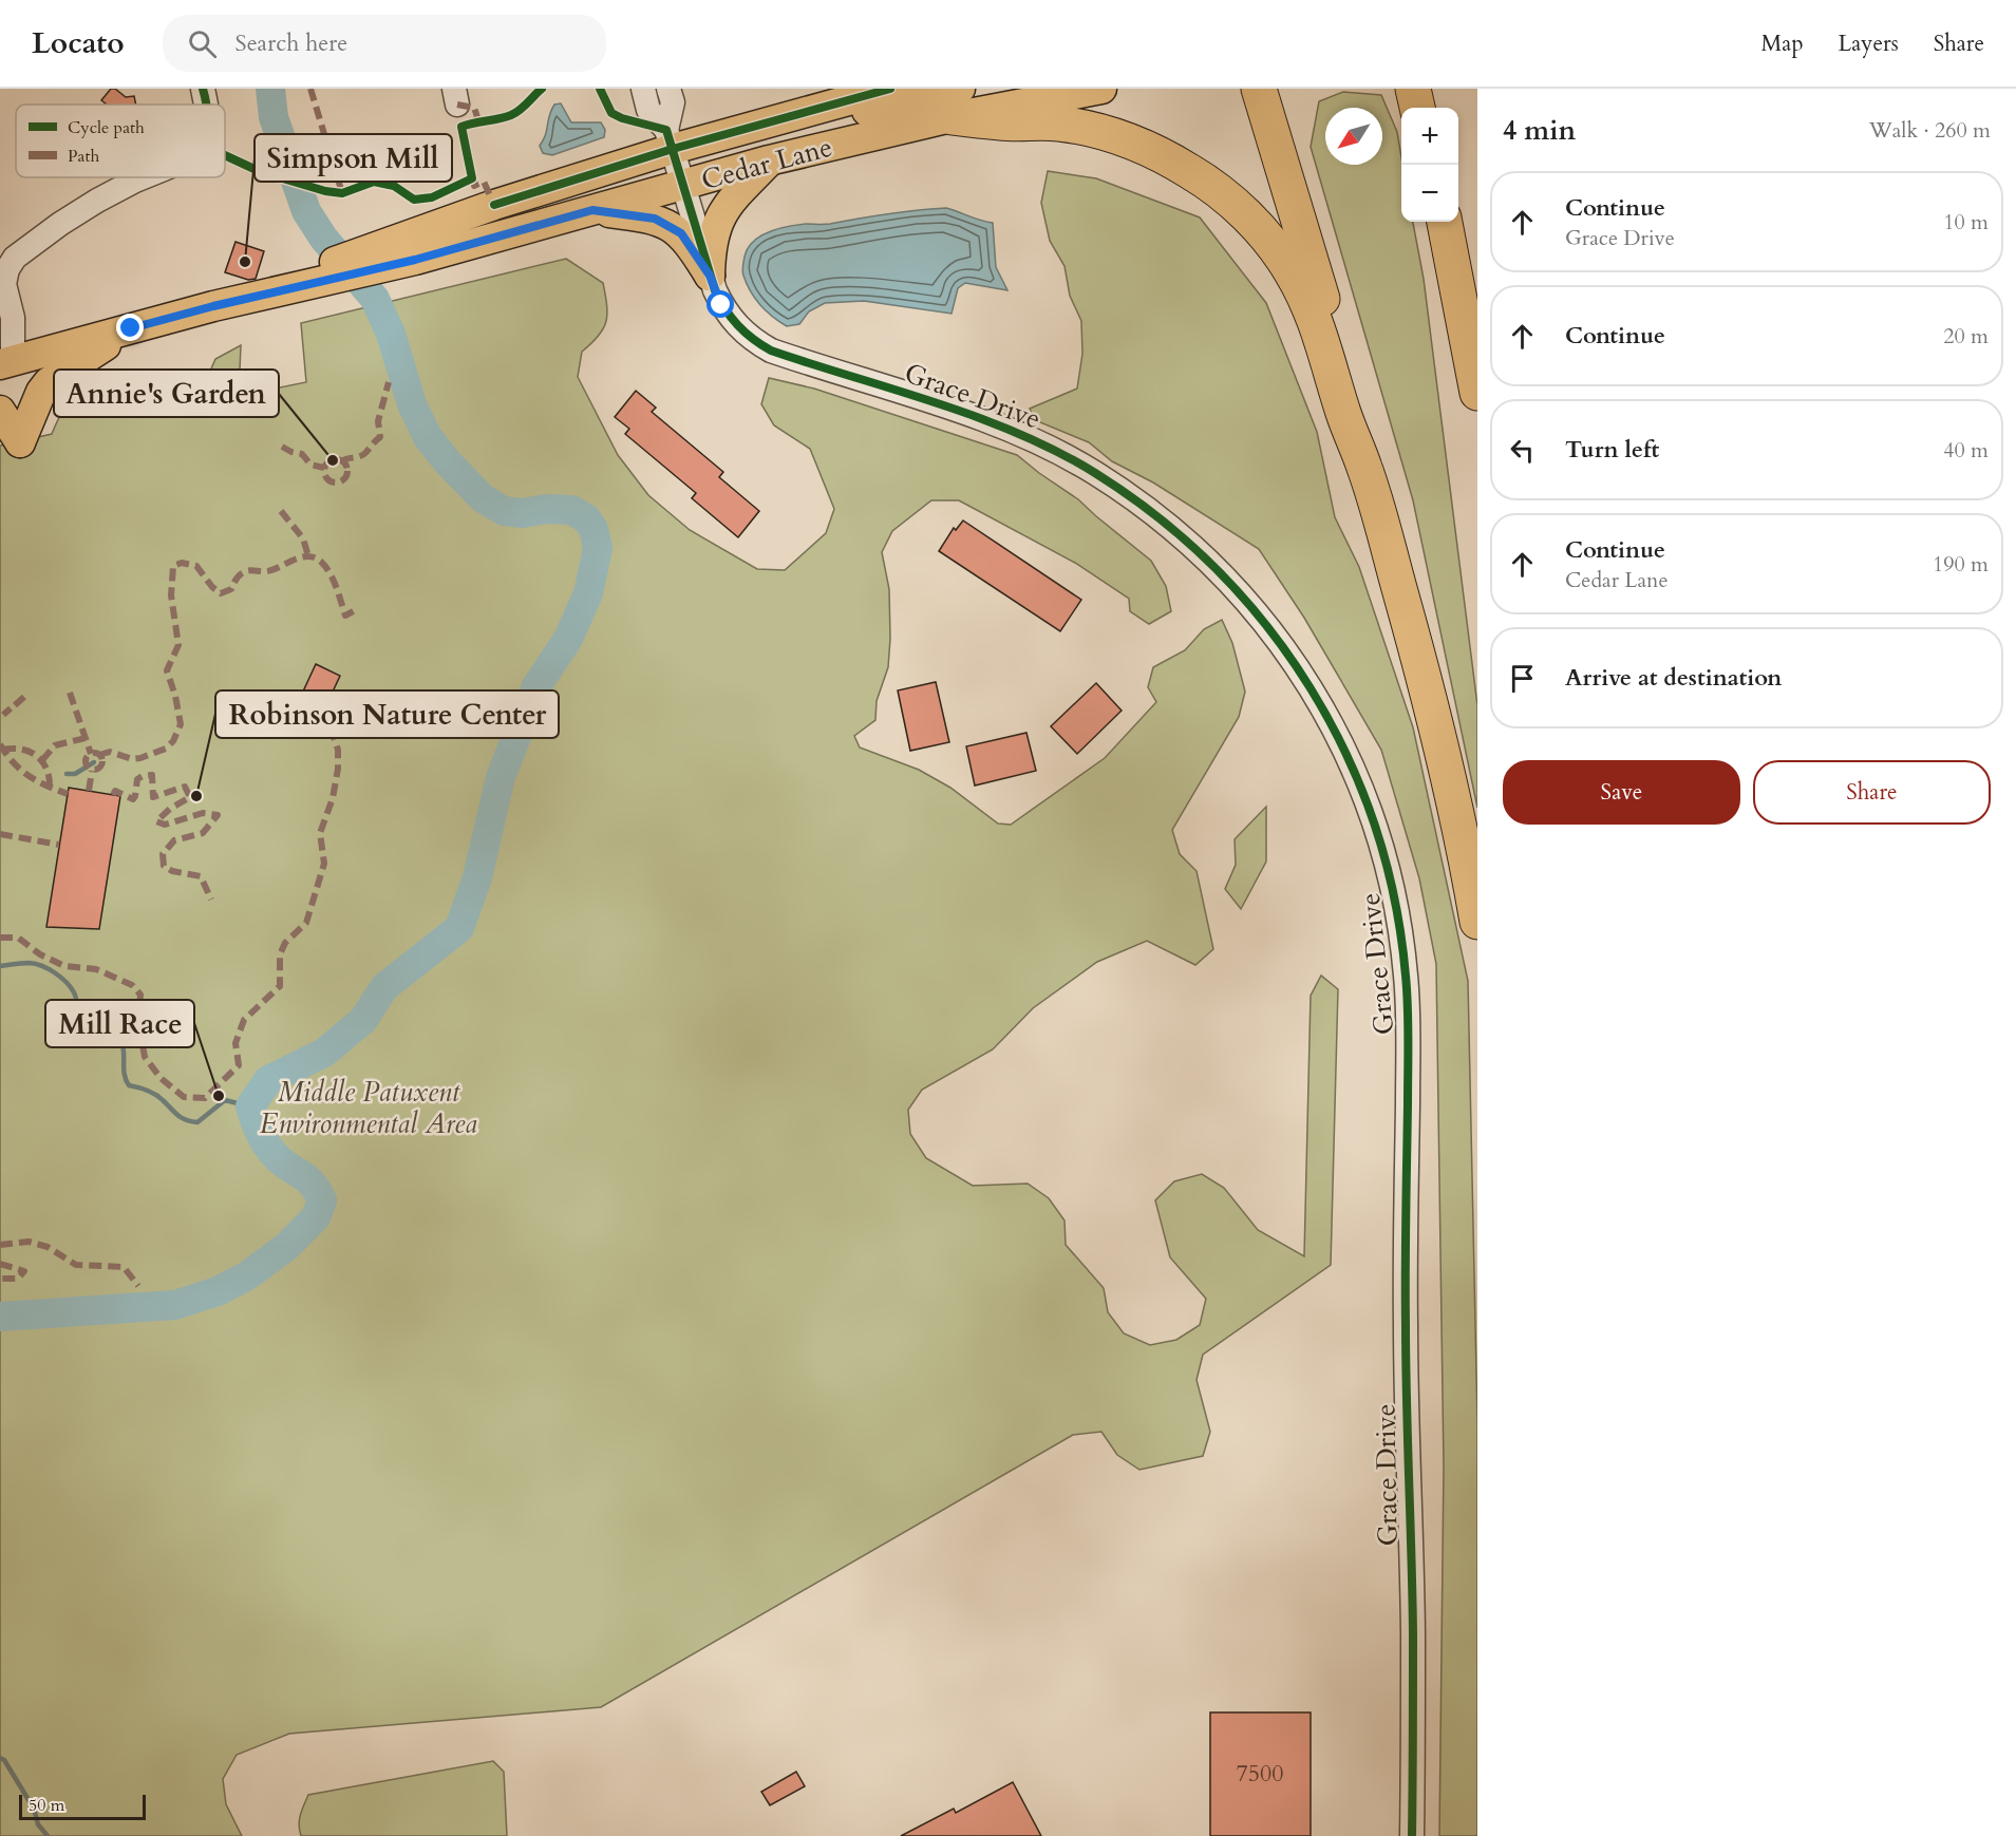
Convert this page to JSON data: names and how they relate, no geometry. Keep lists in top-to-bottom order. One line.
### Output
{"streets":{"main road":["Cedar Lane"],"street":["Grace Drive"]},"crossings":[["Cedar Lane","Grace Drive"]],"parks":["Middle Patuxent Environmental Area"],"places":["Simpson Mill","Annie's Garden","Robinson Nature Center","Mill Race"],"house_numbers":["7500"],"legend":["Cycle path","Path"],"scale_bar":"50 m","north":"bottom left","page":{"header":"Locato","search":"Search here","nav":["Map","Layers","Share"],"heading":["4 min","Walk · 260 m"],"map_buttons":["+","−"],"list":[["Continue","Grace Drive","10 m"],["Continue","20 m"],["Turn left","40 m"],["Continue","Cedar Lane","190 m"],"Arrive at destination"],"buttons":["Save","Share"],"scale":"50 m"}}
